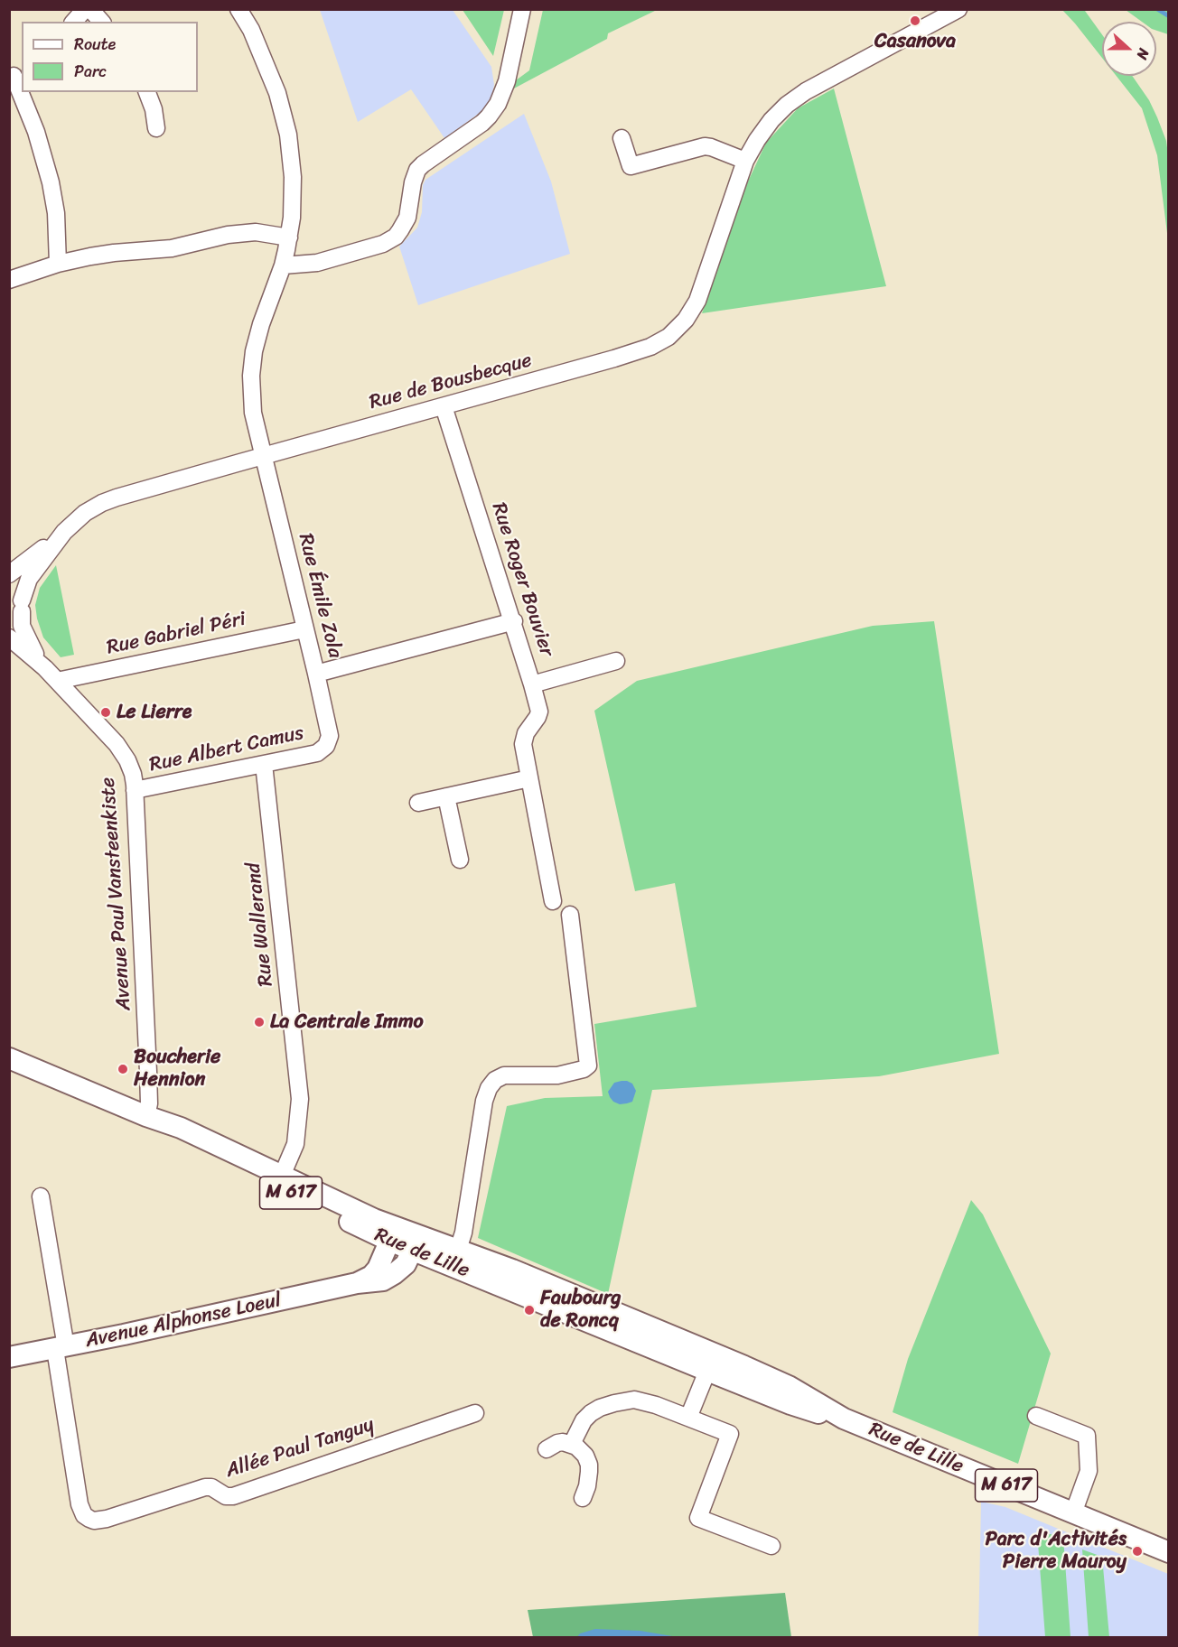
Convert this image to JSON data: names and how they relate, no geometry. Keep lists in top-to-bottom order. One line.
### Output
{"streets":{"main road":["M 617","Rue de Lille","Avenue Alphonse Loeul"],"street":["Rue de Bousbecque","Rue Roger Bouvier","Rue Émile Zola","Rue Gabriel Péri","Rue Albert Camus","Avenue Paul Vansteenkiste","Rue Wallerand","Allée Paul Tanguy"]},"crossings":[["Rue de Bousbecque","Rue Roger Bouvier"],["Rue de Bousbecque","Rue Émile Zola"],["Rue de Bousbecque","Avenue Paul Vansteenkiste"],["Rue Émile Zola","Rue Gabriel Péri"],["Rue Émile Zola","Rue Albert Camus"],["Rue Gabriel Péri","Avenue Paul Vansteenkiste"],["Rue Albert Camus","Avenue Paul Vansteenkiste"],["Rue Albert Camus","Rue Wallerand"],["Avenue Paul Vansteenkiste","Rue de Lille"],["Rue Wallerand","Rue de Lille"],["Rue de Lille","Avenue Alphonse Loeul"],["Avenue Alphonse Loeul","Allée Paul Tanguy"]],"places":["Casanova","Le Lierre","La Centrale Immo","Boucherie Hennion","Faubourg de Roncq","Parc d'Activités Pierre Mauroy"],"legend":["Route","Parc"],"north":"right"}
